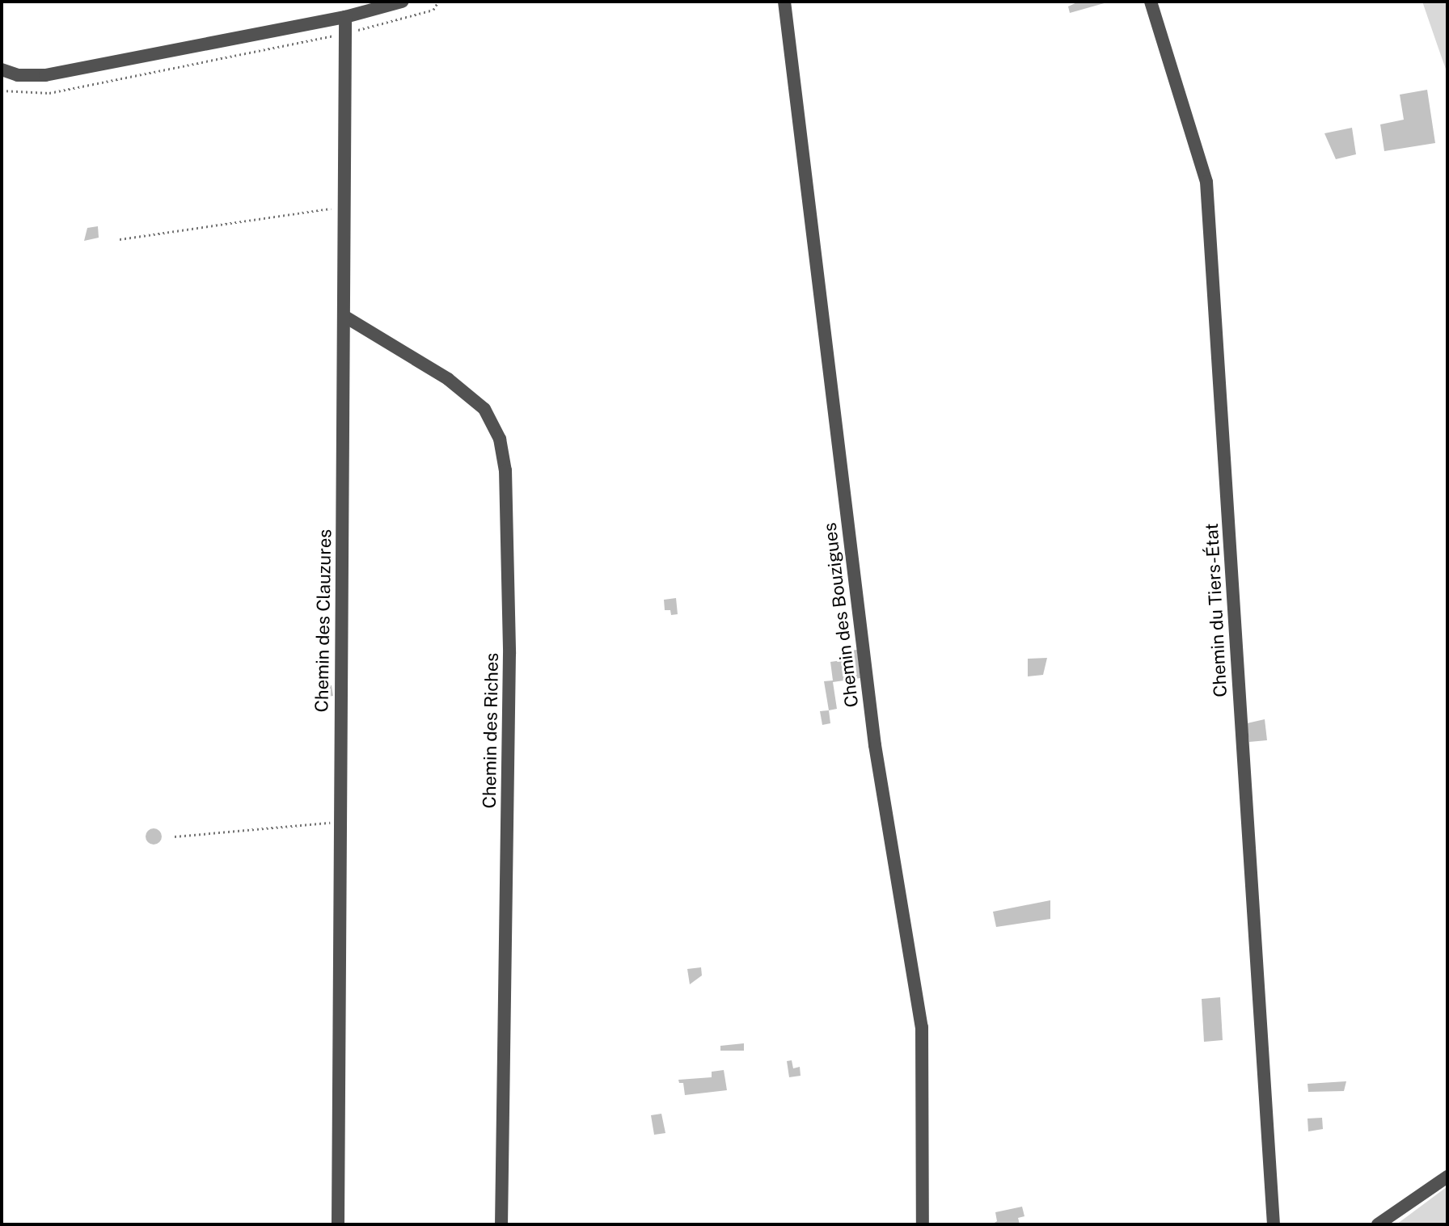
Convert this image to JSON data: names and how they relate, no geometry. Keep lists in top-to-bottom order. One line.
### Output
{"streets":{"street":["Chemin du Tiers-État","Chemin des Bouzigues","Chemin des Clauzures","Chemin des Riches"]},"crossings":[["Chemin des Clauzures","Chemin des Riches"]]}
